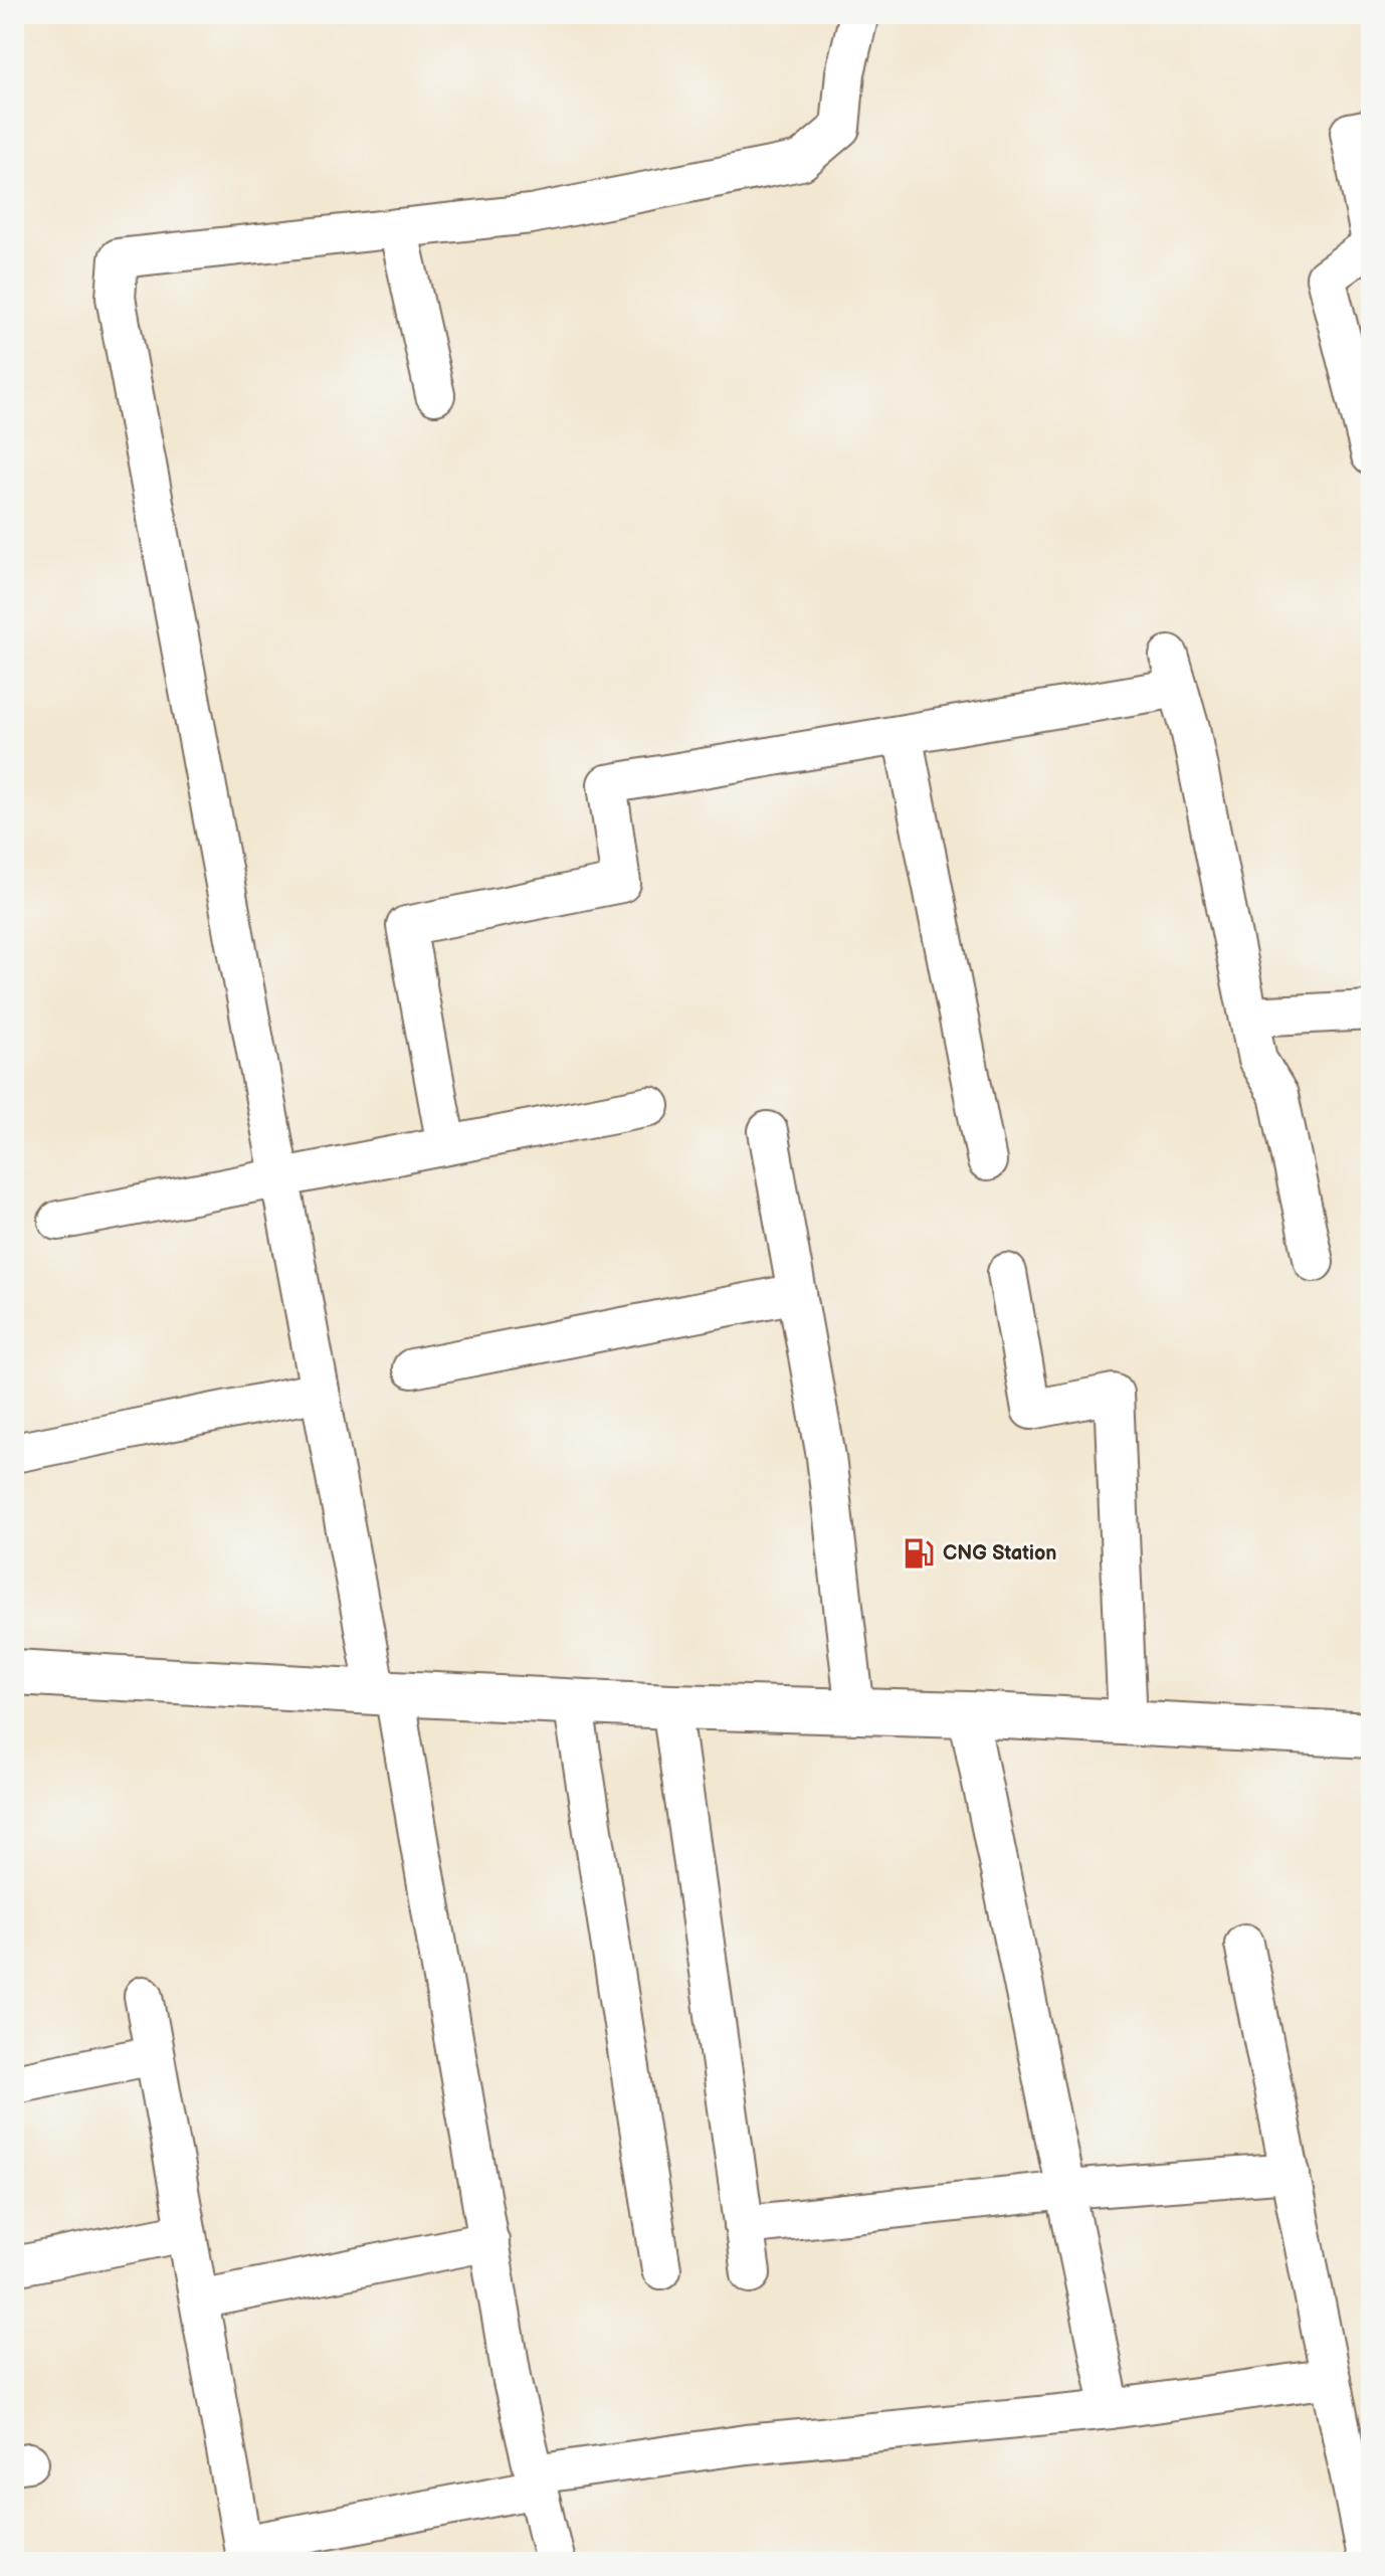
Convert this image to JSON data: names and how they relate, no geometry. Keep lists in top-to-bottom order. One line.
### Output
{"places":{"fuel station":["CNG Station"]}}
